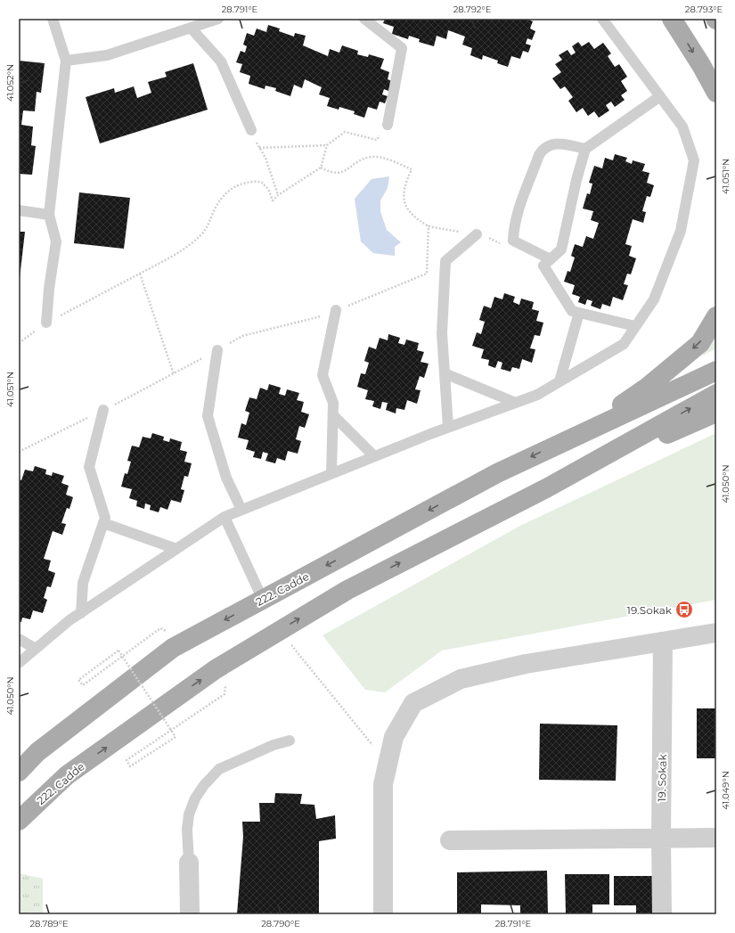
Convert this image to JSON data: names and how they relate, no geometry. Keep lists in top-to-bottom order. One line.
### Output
{"streets":{"main road":["222. Cadde"],"street":["19. Sokak"]},"places":{"bus stop":["19.Sokak"]},"coordinates":["28.791°E","28.792°E","28.793°E","41.052°N","41.051°N","41.050°N","41.049°N","28.789°E","28.790°E"]}
